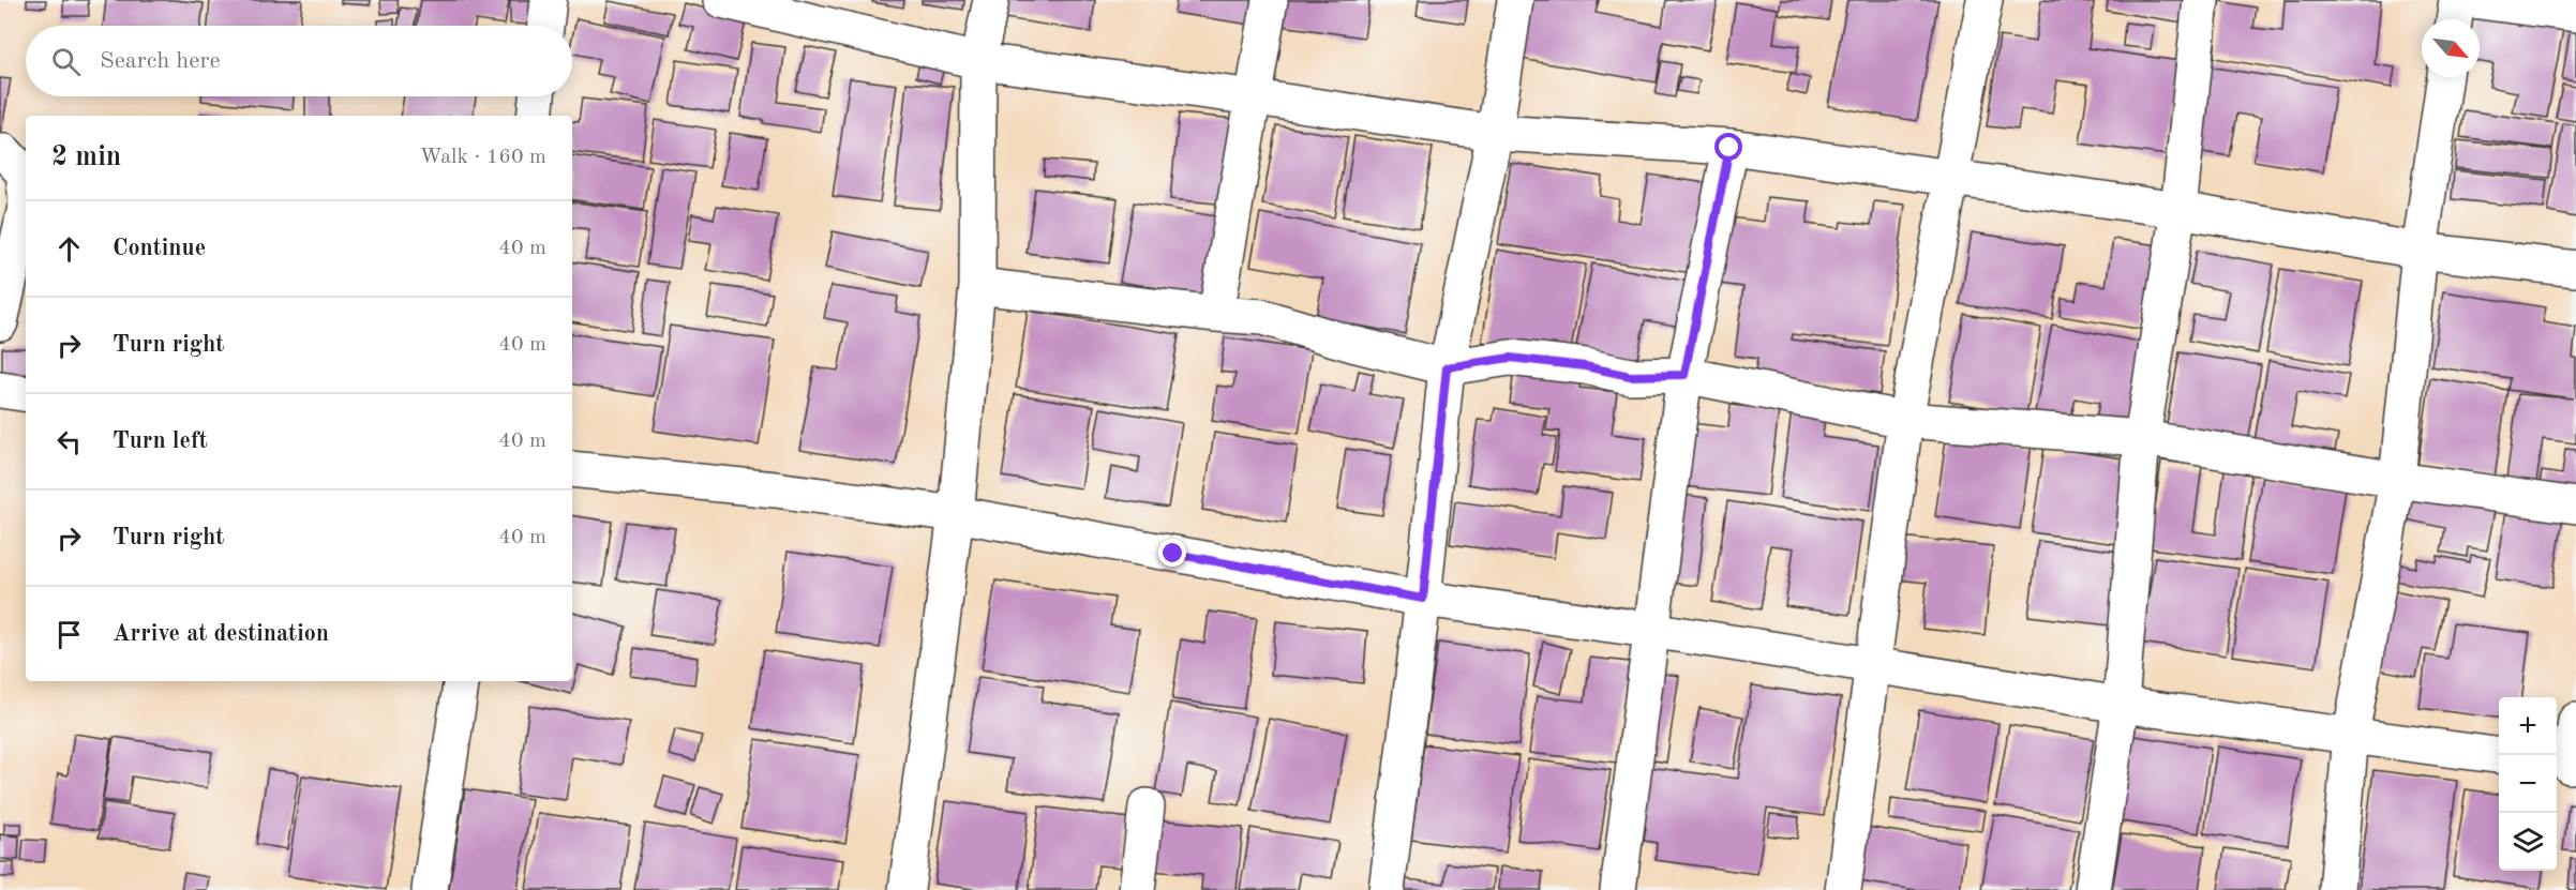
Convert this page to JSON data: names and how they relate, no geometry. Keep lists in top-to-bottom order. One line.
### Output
{"north":"bottom right","page":{"search":"Search here","heading":["2 min","Walk · 160 m"],"list":[["Continue","40 m"],["Turn right","40 m"],["Turn left","40 m"],["Turn right","40 m"],"Arrive at destination"],"map_buttons":["+","−"]}}
